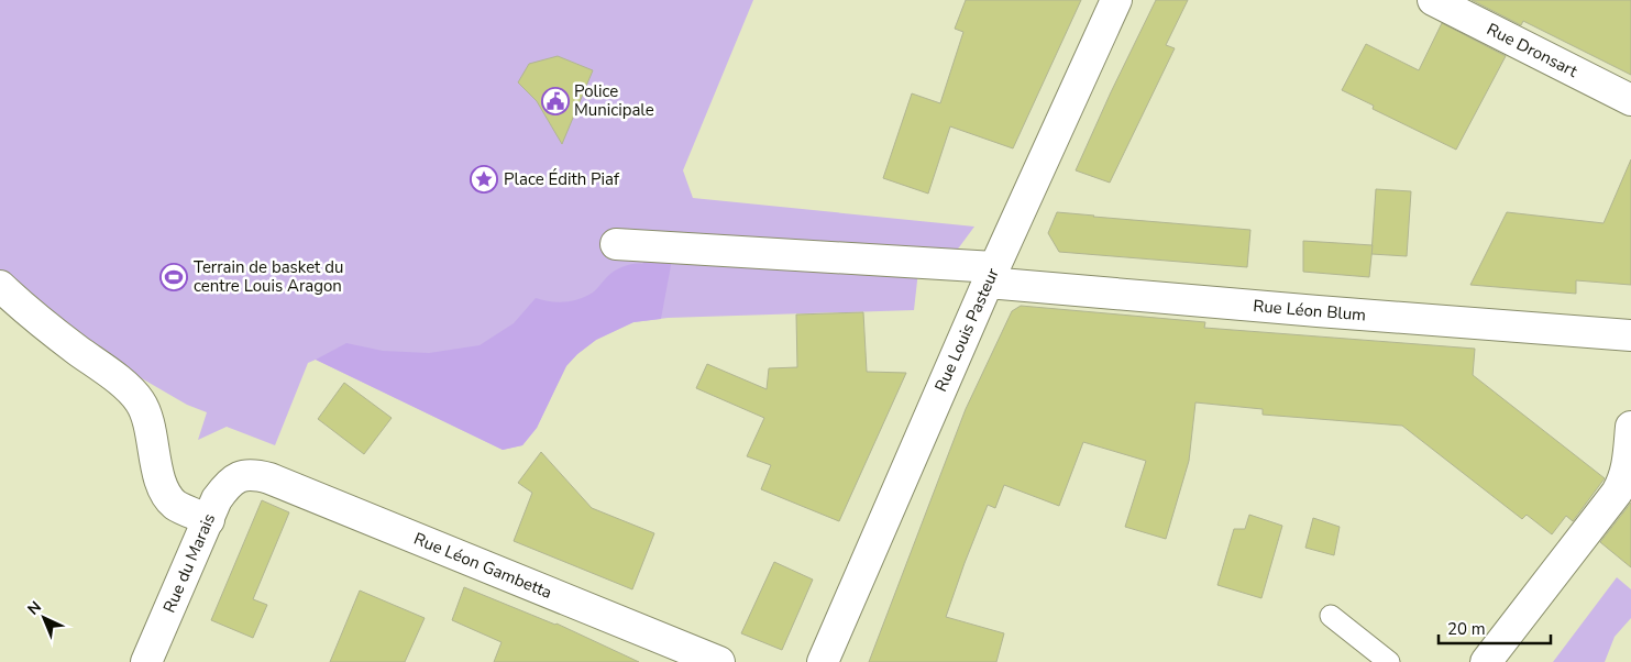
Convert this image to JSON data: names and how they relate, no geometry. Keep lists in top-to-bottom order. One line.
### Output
{"streets":{"street":["Rue Dronsart","Rue Léon Blum","Rue Louis Pasteur","Rue du Marais","Rue Léon Gambetta"]},"crossings":[["Rue Léon Blum","Rue Louis Pasteur"],["Rue du Marais","Rue Léon Gambetta"]],"places":{"public building":["Police Municipale"],"place":["Place Édith Piaf"],"sports":["Terrain de basket du centre Louis Aragon"]},"scale_bar":"20 m","north":"top left"}
